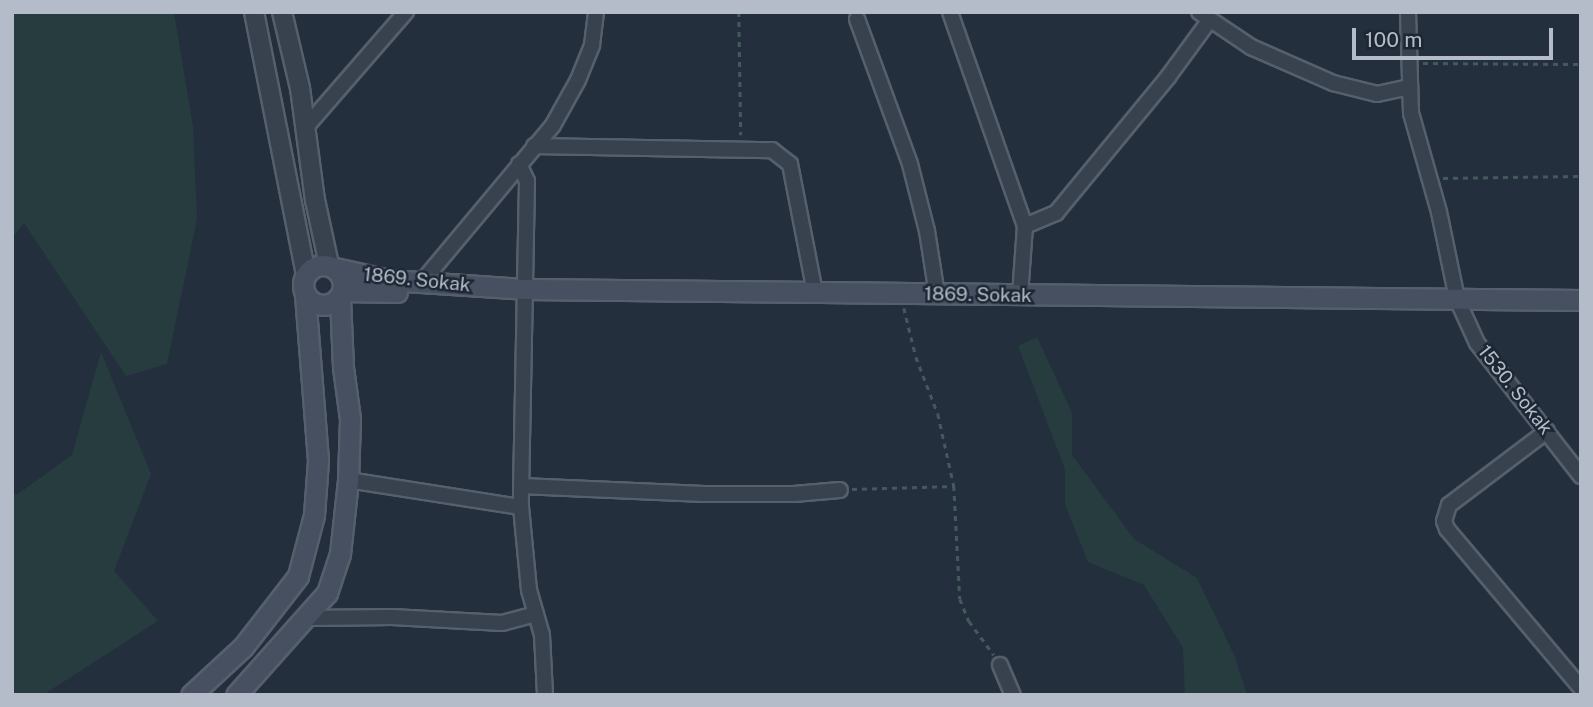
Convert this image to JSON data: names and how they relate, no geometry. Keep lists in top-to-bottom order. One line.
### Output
{"streets":{"main road":["1869. Sokak"],"street":["1530. Sokak"]},"crossings":[["1869. Sokak","1530. Sokak"]],"scale_bar":"100 m"}
